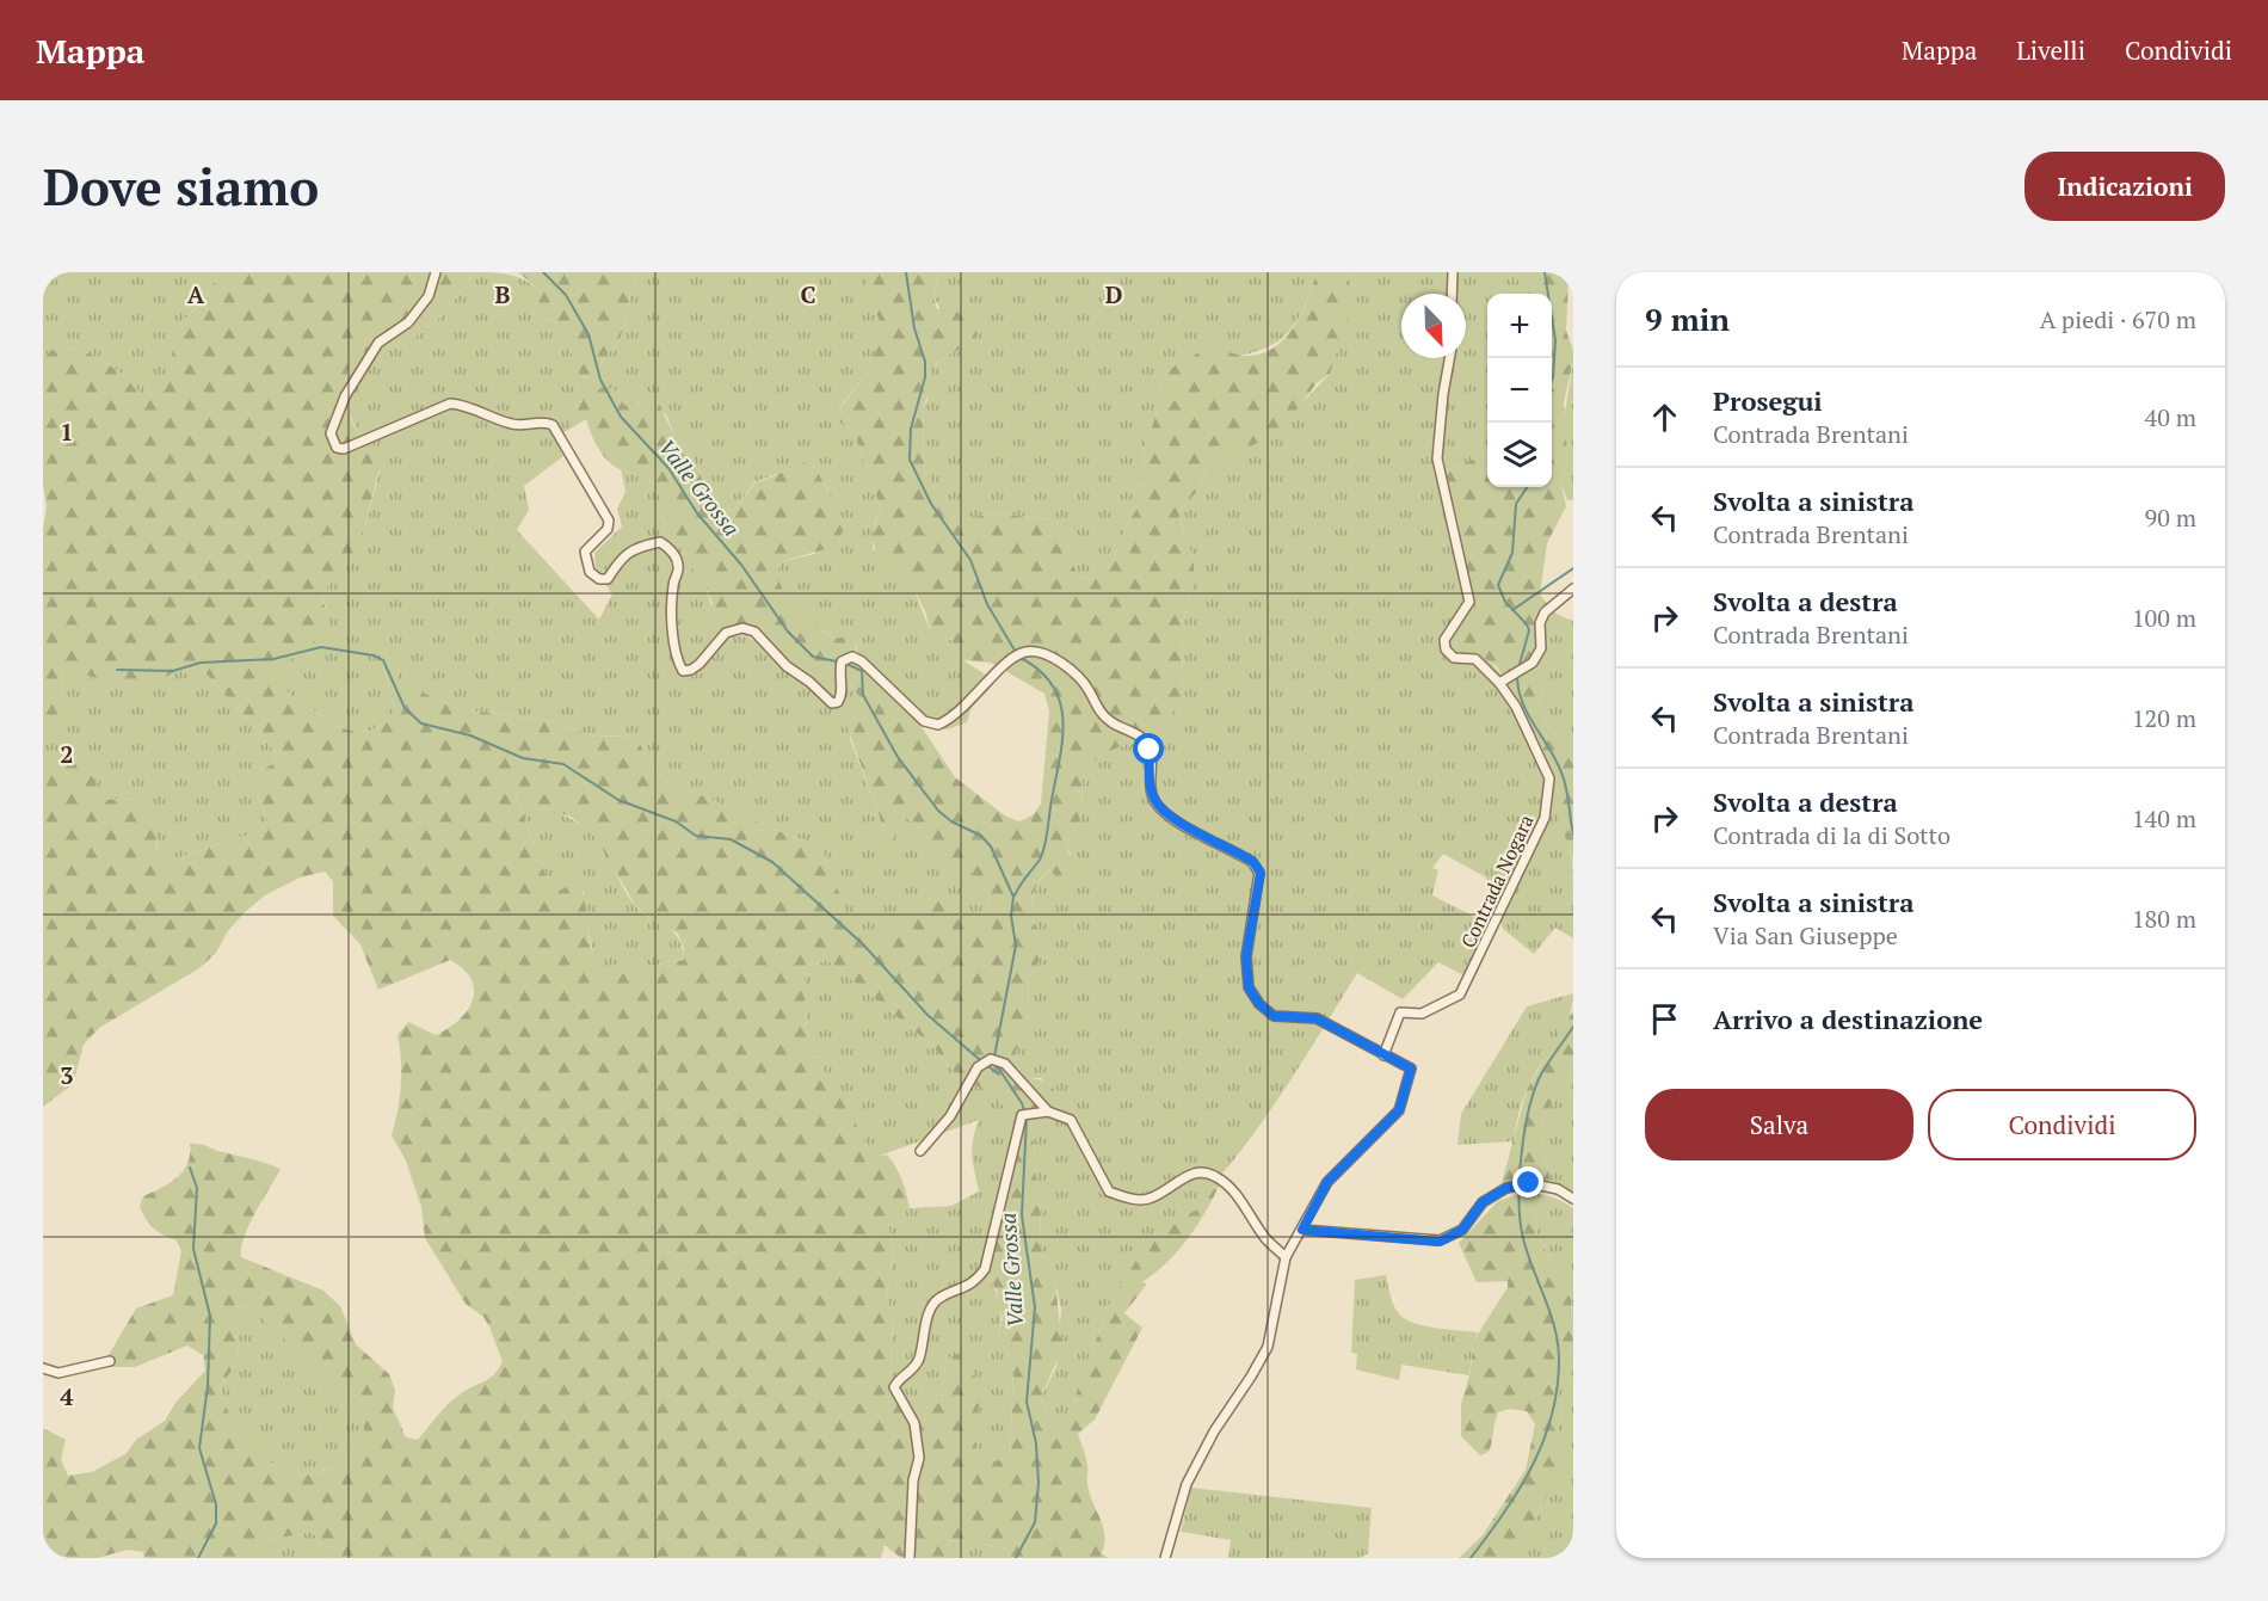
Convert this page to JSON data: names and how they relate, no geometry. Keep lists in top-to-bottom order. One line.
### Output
{"streets":{"street":["Contrada Nogara"]},"water":["Valle Grossa"],"north":"bottom right","page":{"header":"Mappa","nav":["Mappa","Livelli","Condividi"],"buttons":["Indicazioni",["Salva","Condividi"]],"title":"Dove siamo","heading":["9 min","A piedi · 670 m"],"map_buttons":["+","−"],"list":[["Prosegui","Contrada Brentani","40 m"],["Svolta a sinistra","Contrada Brentani","90 m"],["Svolta a destra","Contrada Brentani","100 m"],["Svolta a sinistra","Contrada Brentani","120 m"],["Svolta a destra","Contrada di la di Sotto","140 m"],["Svolta a sinistra","Via San Giuseppe","180 m"],"Arrivo a destinazione"]},"grid":{"columns":["A","B","C","D"],"rows":["1","2","3","4"]}}
